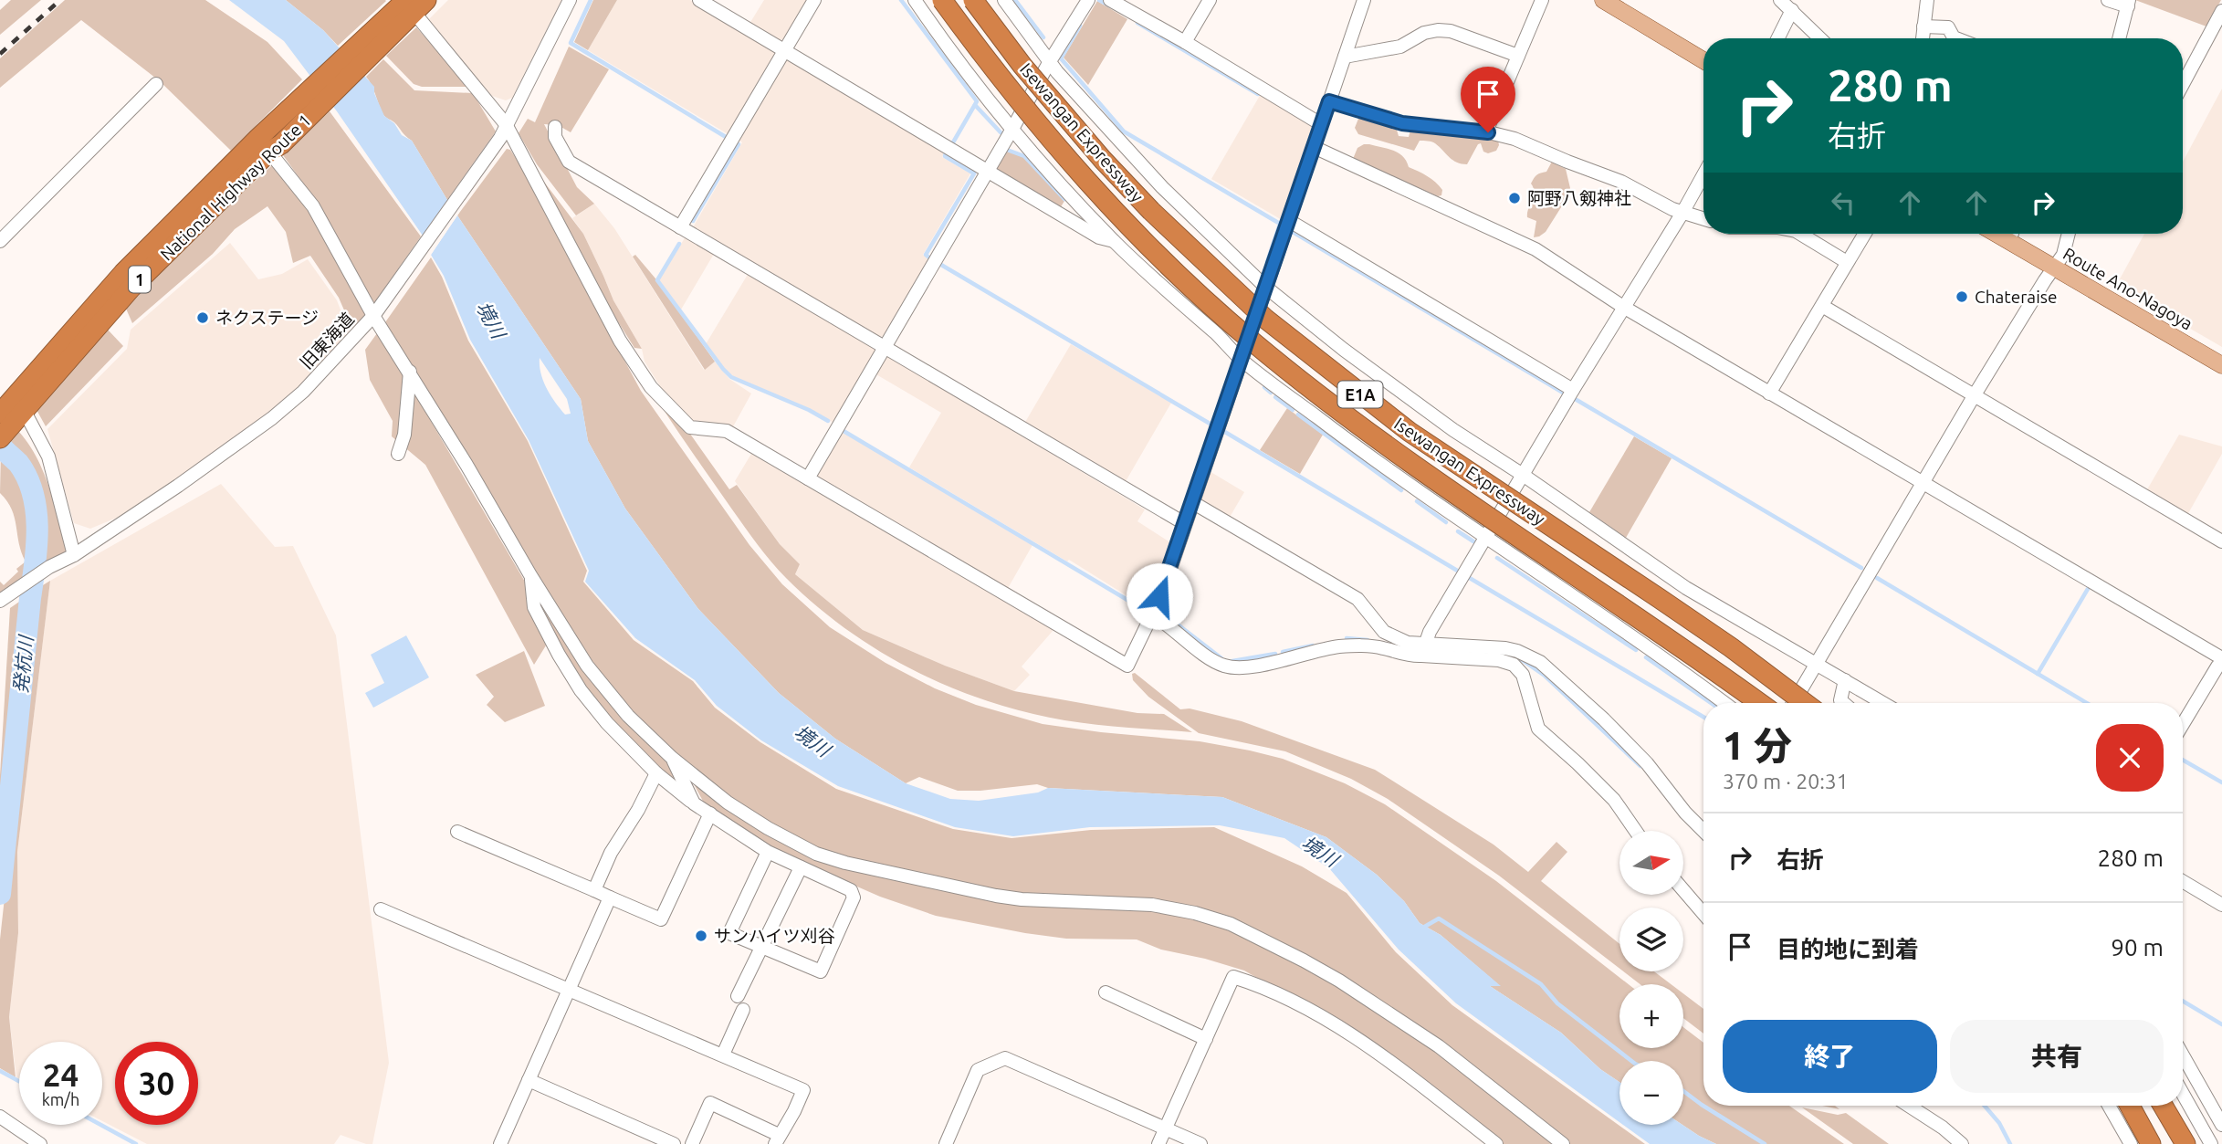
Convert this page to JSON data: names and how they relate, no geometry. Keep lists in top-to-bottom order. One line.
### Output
{"streets":{"highway":["Isewangan Expressway","National Highway Route 1","1","E1A"],"main road":["Route Ano-Nagoya"],"street":["旧東海道"]},"water":["境川","発杭川"],"places":["阿野八剱神社","Chateraise","ネクステージ","サンハイツ刈谷"],"north":"right","page":{"turn":["280 m","右折"],"heading":["1 分","370 m · 20:31"],"list":[{"name":"右折","value":"280 m"},{"name":"目的地に到着","value":"90 m"}],"map_buttons":["+","−"],"buttons":["終了","共有"],"speed":"24 km/h","limit":"30"}}
